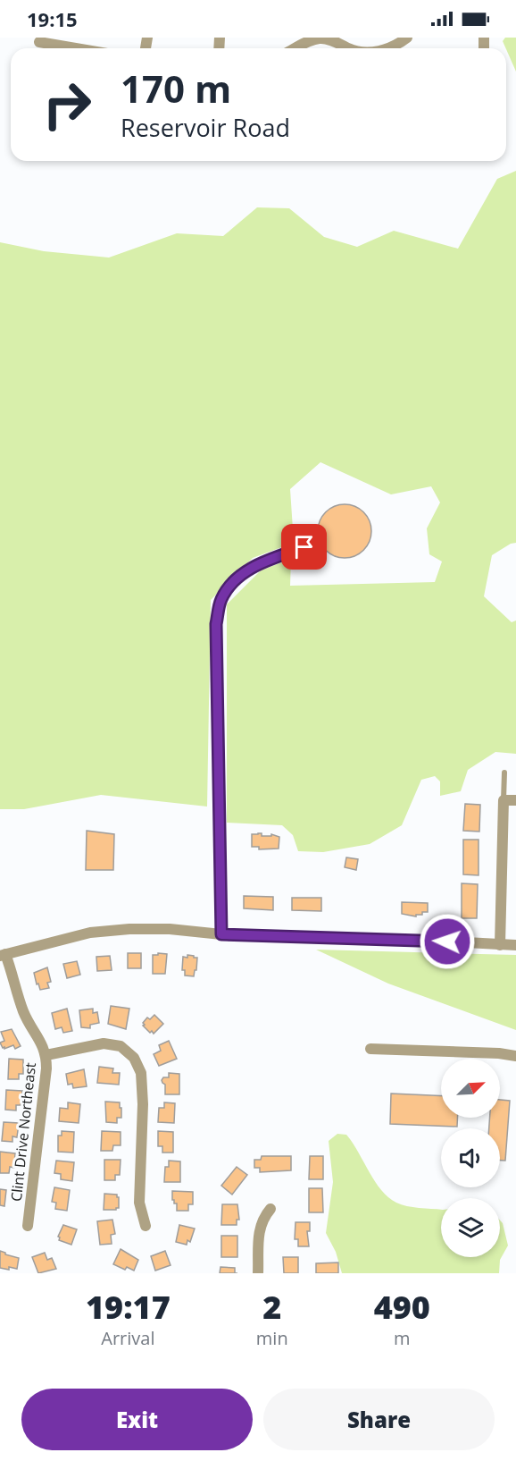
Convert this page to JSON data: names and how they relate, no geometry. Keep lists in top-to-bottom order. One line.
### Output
{"streets":{"street":["Clint Drive Northeast"]},"north":"top right","page":{"status":"19:15","turn":["170 m","Reservoir Road"],"eta":["19:17","Arrival","2","min","490","m"],"buttons":["Exit","Share"]}}
